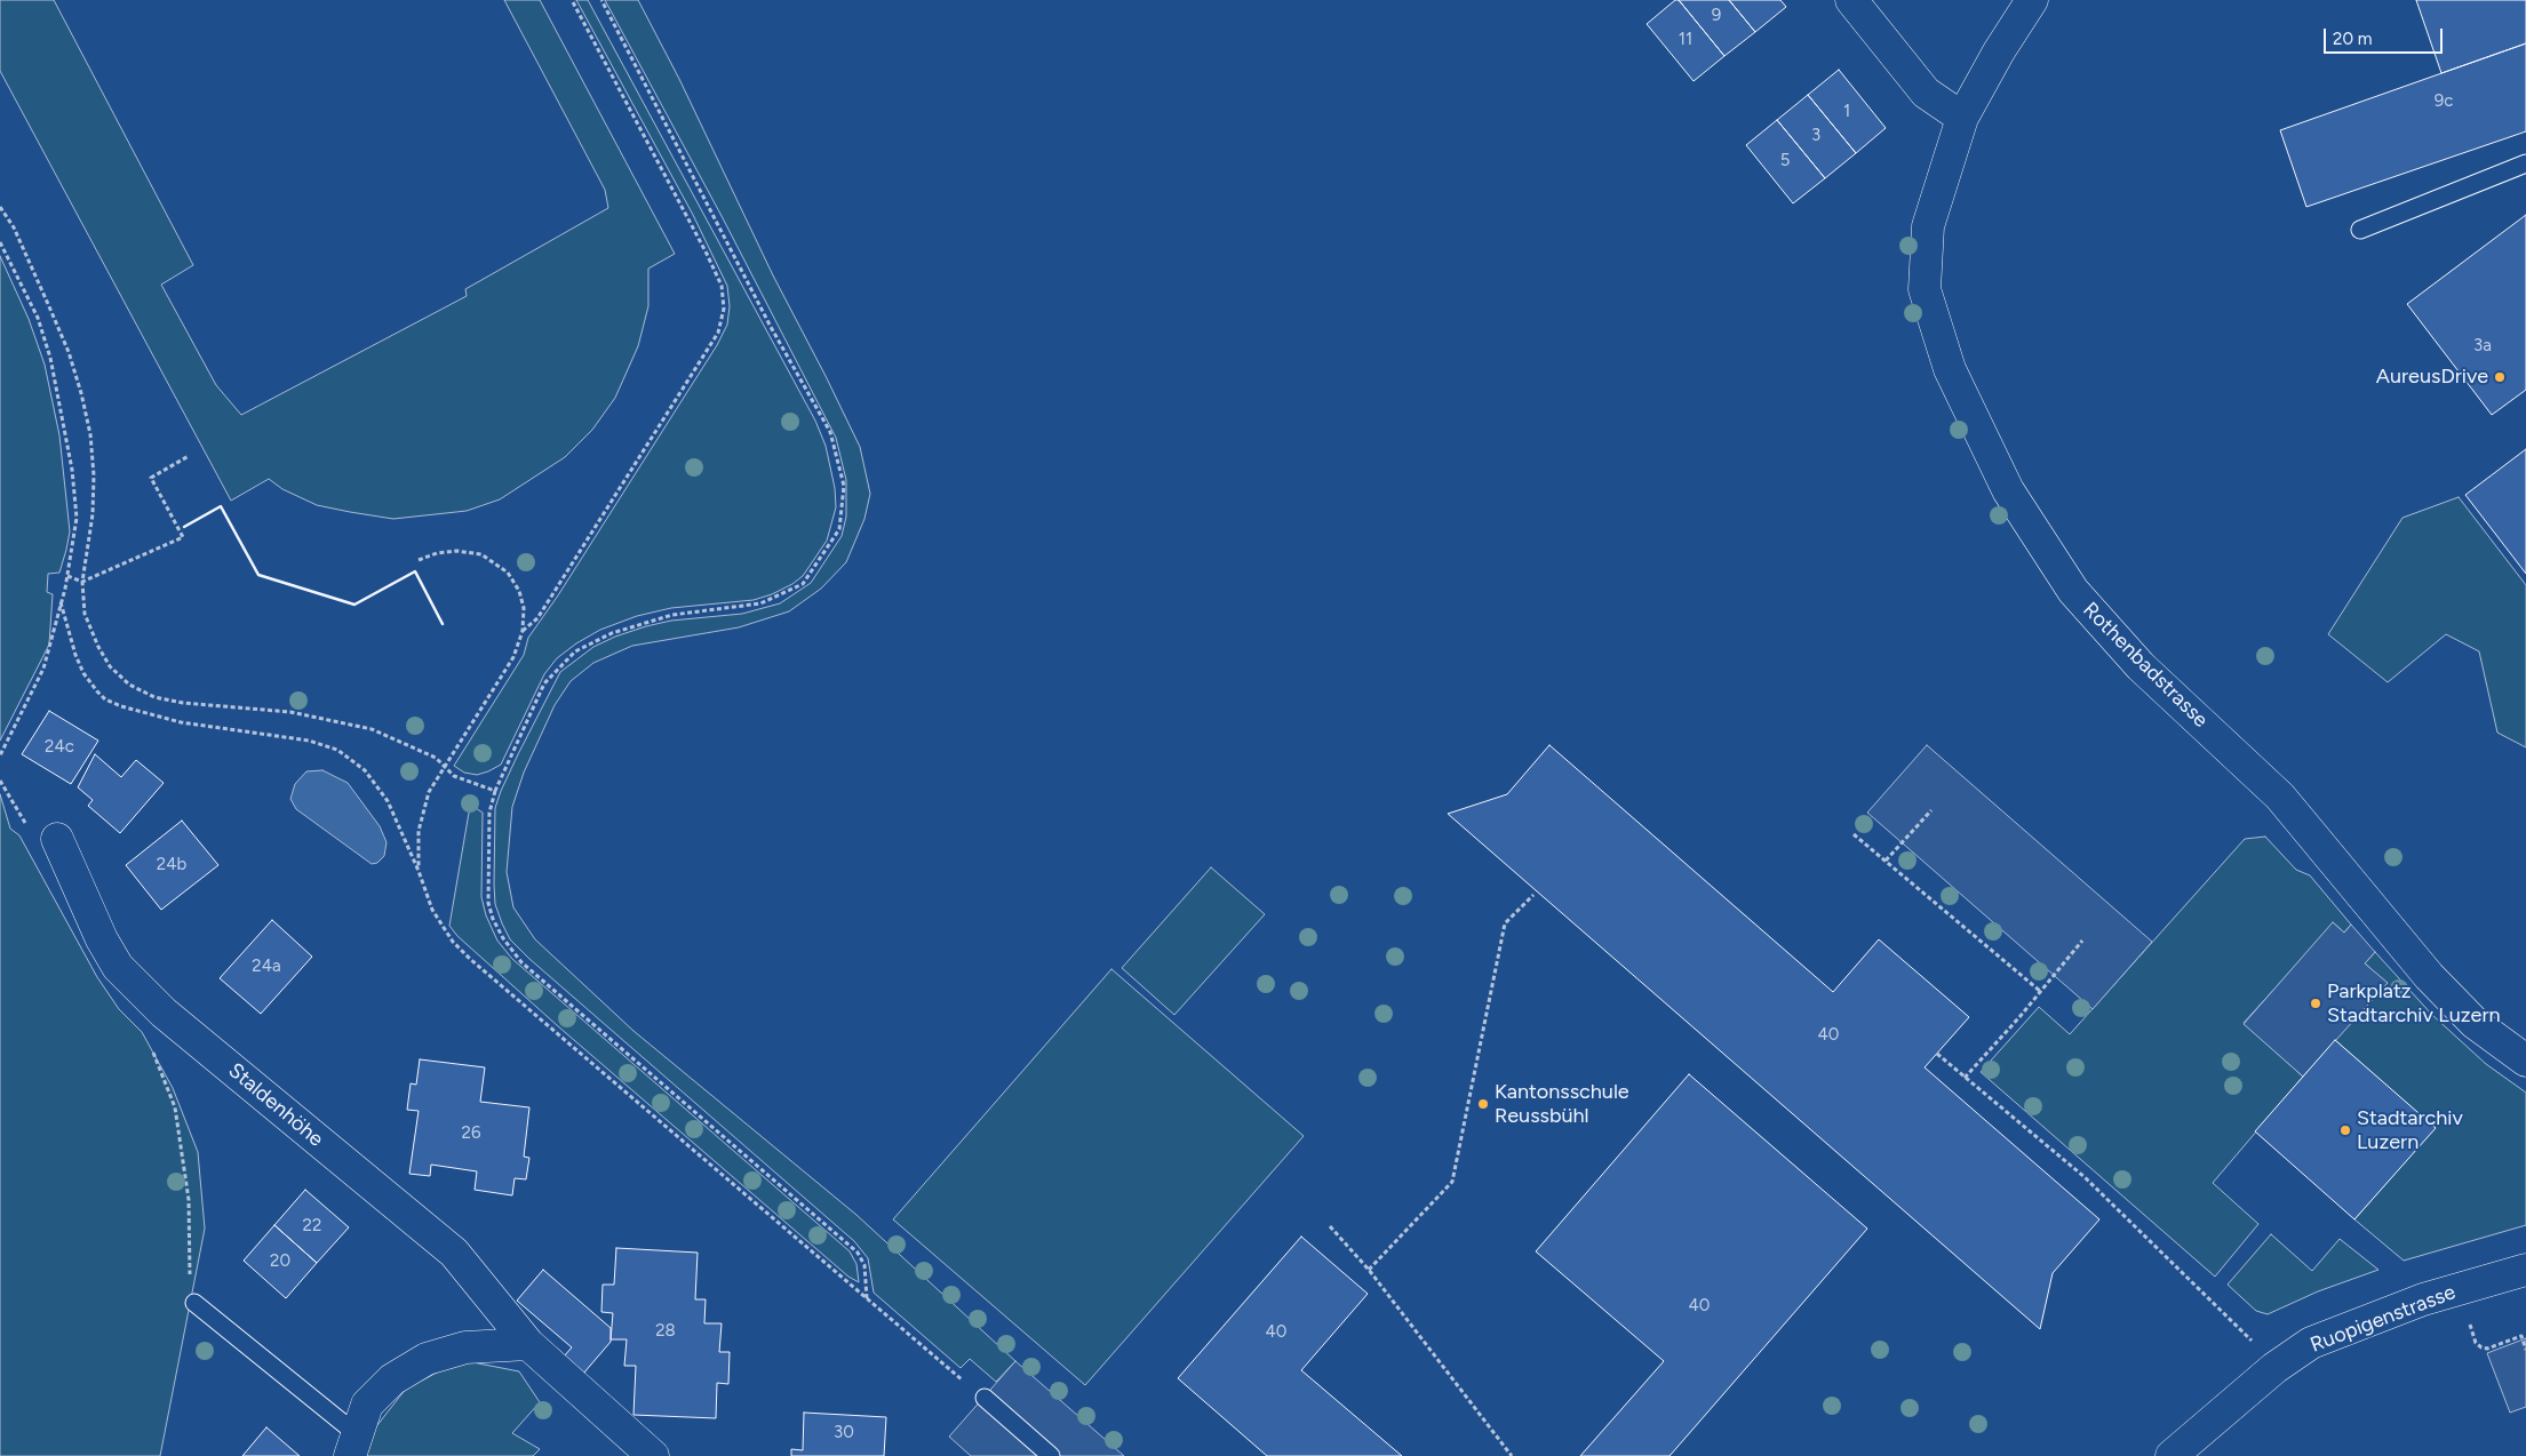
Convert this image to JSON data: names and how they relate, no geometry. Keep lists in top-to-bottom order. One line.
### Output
{"streets":{"street":["Rothenbadstrasse","Staldenhöhe","Ruopigenstrasse"]},"places":["AureusDrive","Parkplatz Stadtarchiv Luzern","Kantonsschule Reussbühl","Stadtarchiv Luzern"],"house_numbers":["9","11","9c","1","3","5","3a","24c","24b","24a","40","26","22","20","40","28","40","30"],"scale_bar":"20 m"}
